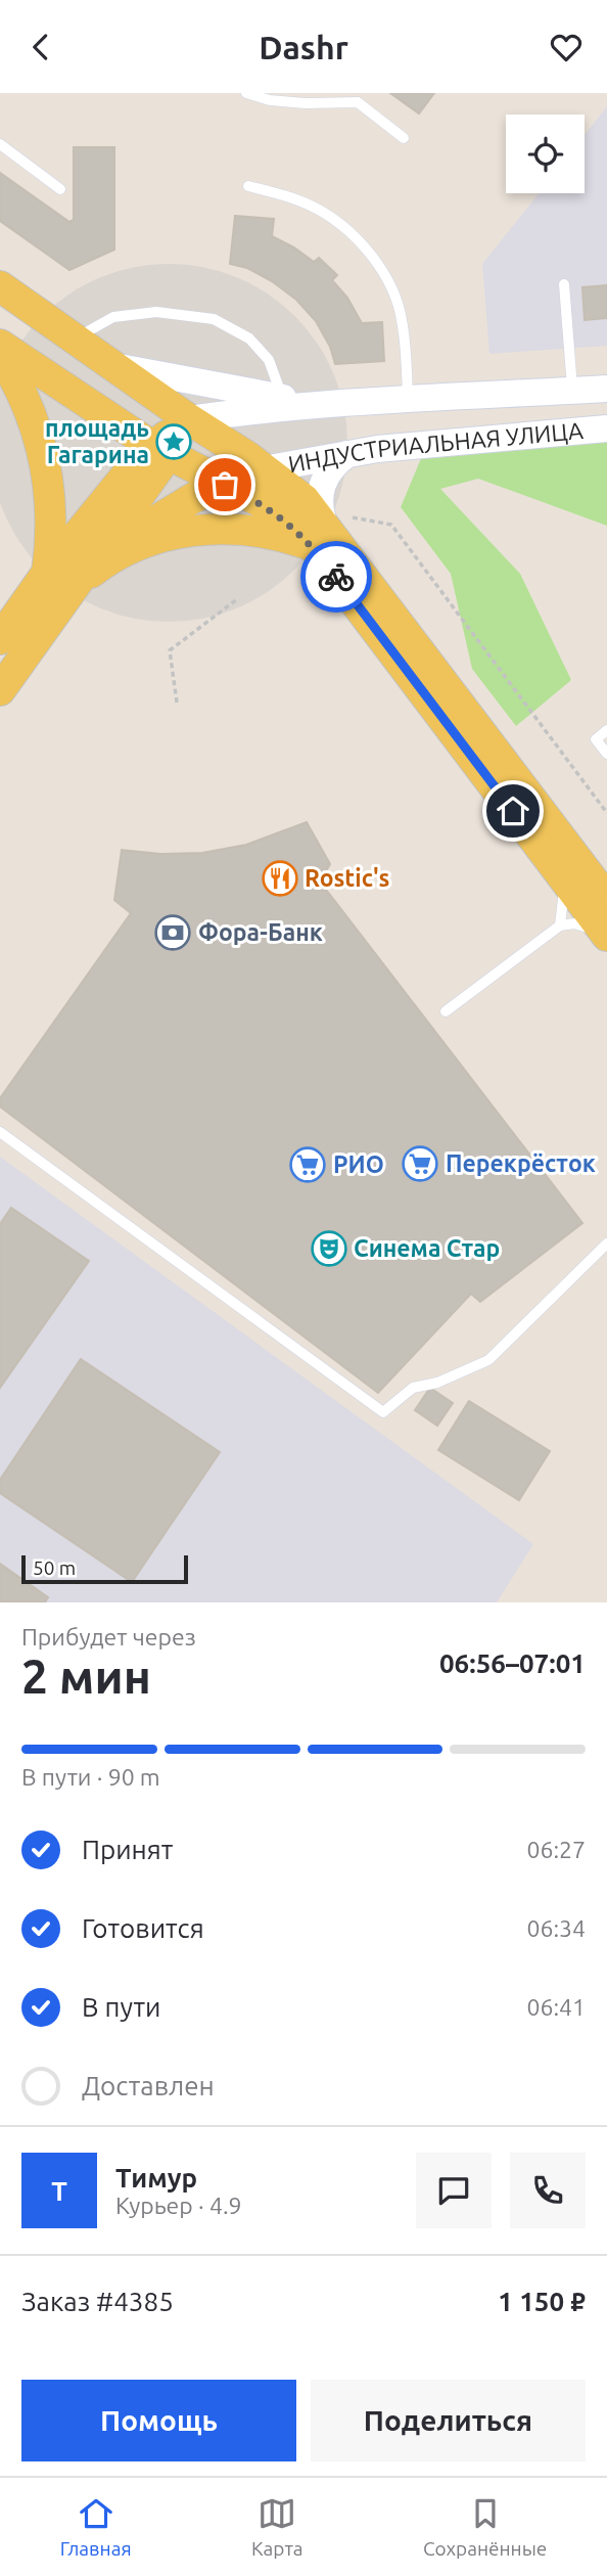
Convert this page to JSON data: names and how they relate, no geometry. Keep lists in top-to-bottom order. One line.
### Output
{"streets":{"street":["ИНДУСТРИАЛЬНАЯ УЛИЦА"]},"places":{"place":["площадь Гагарина"],"restaurant":["Rostic's"],"bank":["Фора-Банк"],"supermarket":["Перекрёсток","РИО"],"theatre":["Синема Стар"]},"scale_bar":"50 m","page":{"header":"Dashr","scale":"50 m","heading":["2 мин","Прибудет через","06:56–07:01"],"panel":["Тимур","Курьер · 4.9","Заказ #4385","1 150 ₽"],"bar":"В пути · 90 m","list":[["Принят","06:27"],["Готовится","06:34"],["В пути","06:41"],"Доставлен"],"round":"Т","buttons":["Помощь","Поделиться"],"tabs":["Главная","Карта","Сохранённые"]}}
